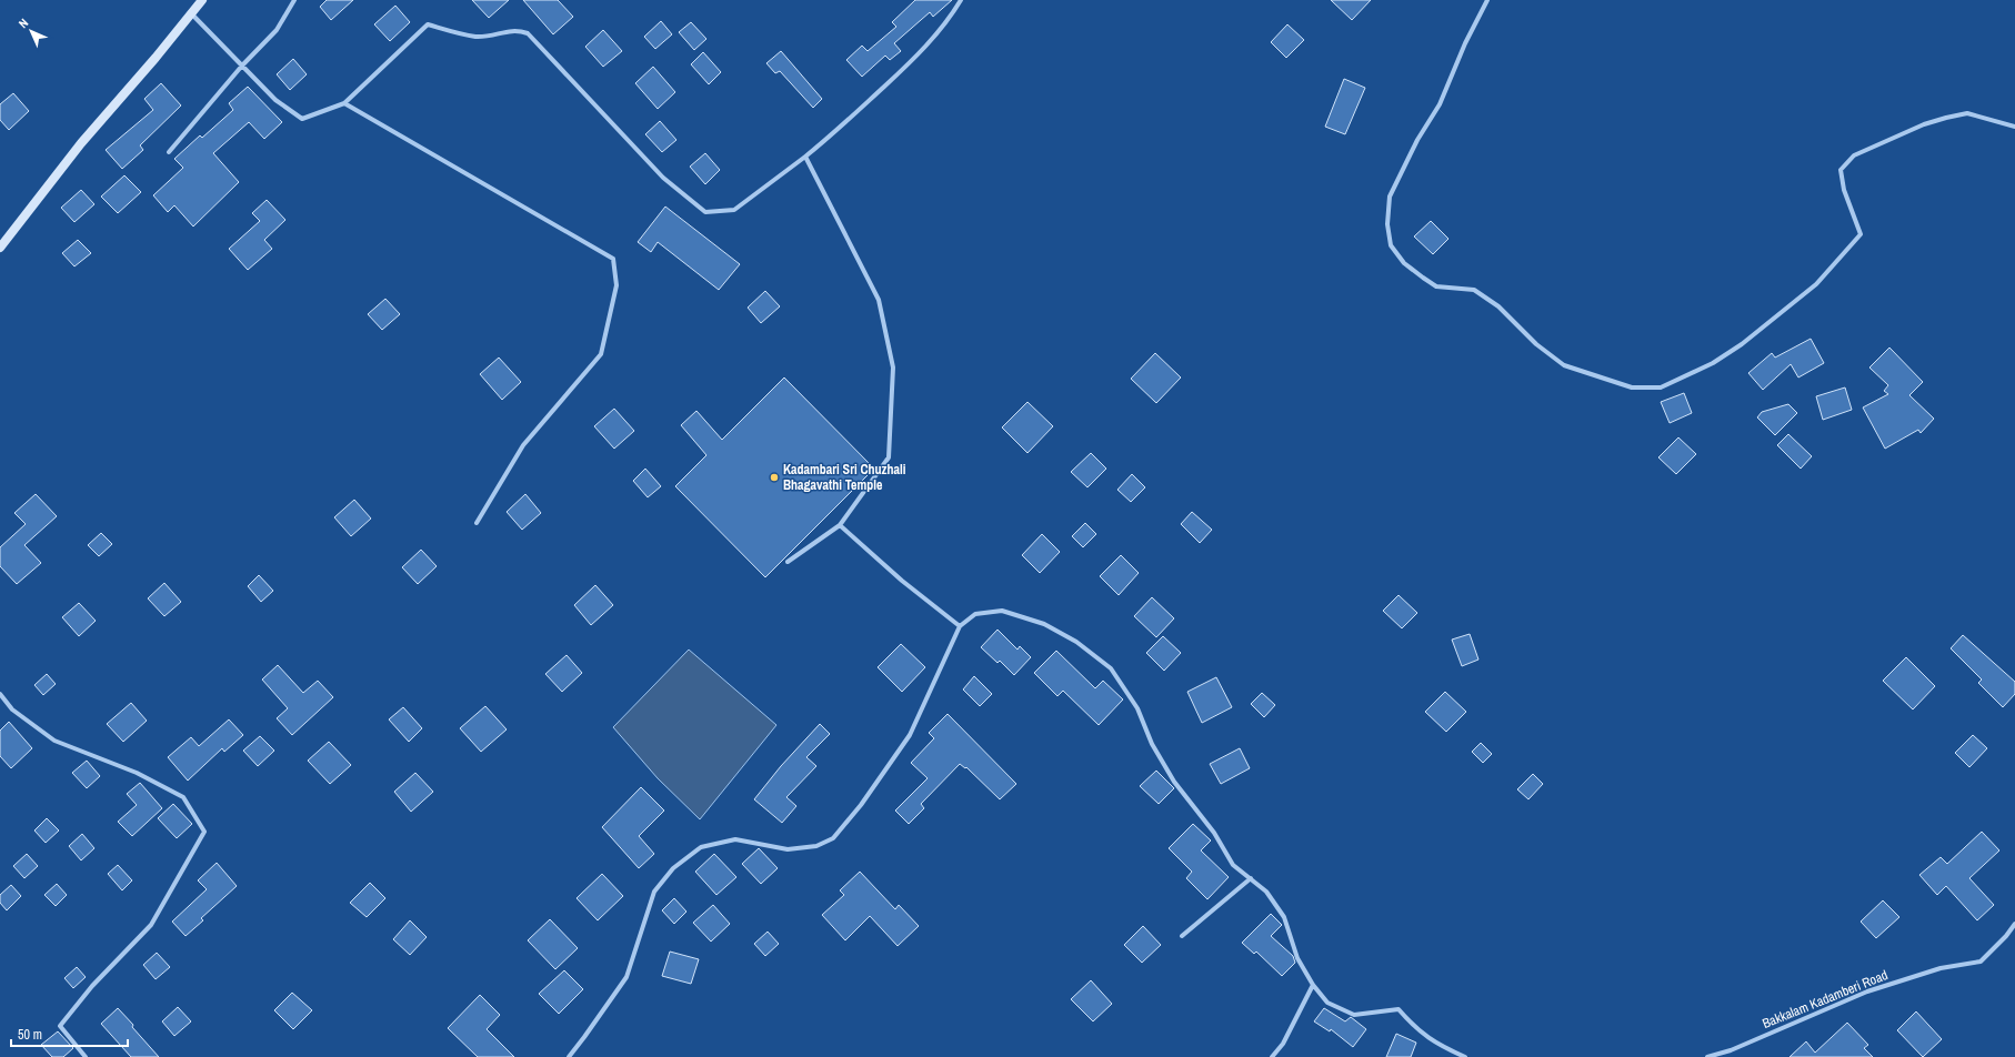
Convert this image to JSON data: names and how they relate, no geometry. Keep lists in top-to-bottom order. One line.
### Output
{"streets":{"street":["Bakkalam Kadamberi Road"]},"places":["Kadambari Sri Chuzhali Bhagavathi Temple"],"scale_bar":"50 m","north":"top left"}
